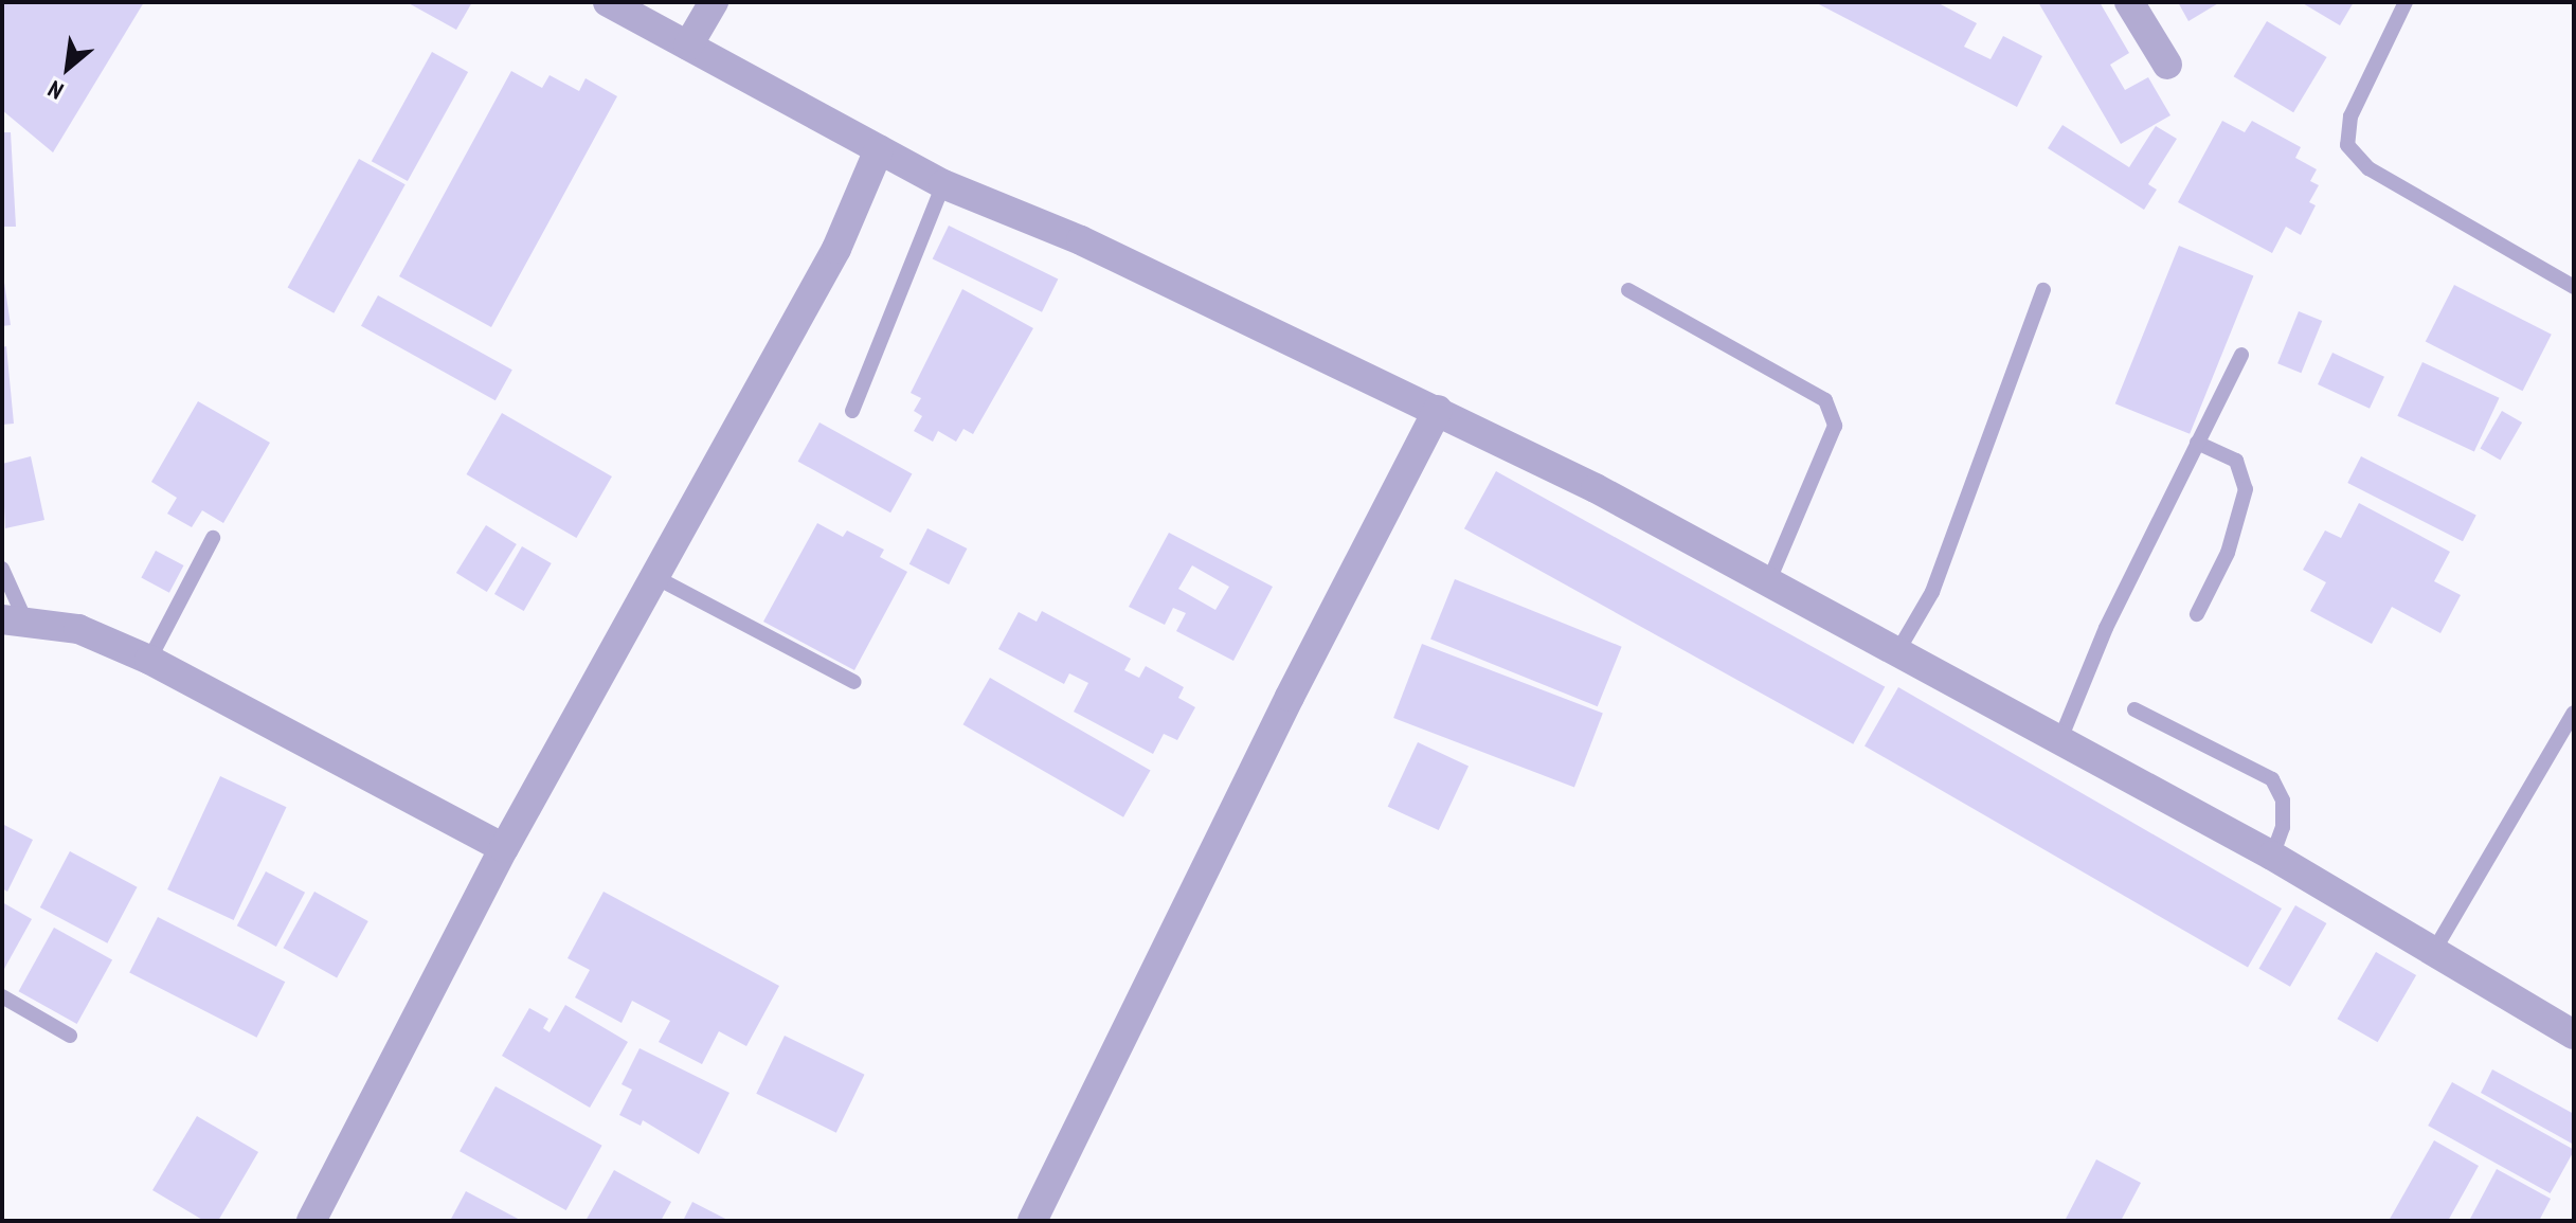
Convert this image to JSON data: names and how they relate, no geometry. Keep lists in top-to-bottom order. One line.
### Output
{"north":"bottom left"}
